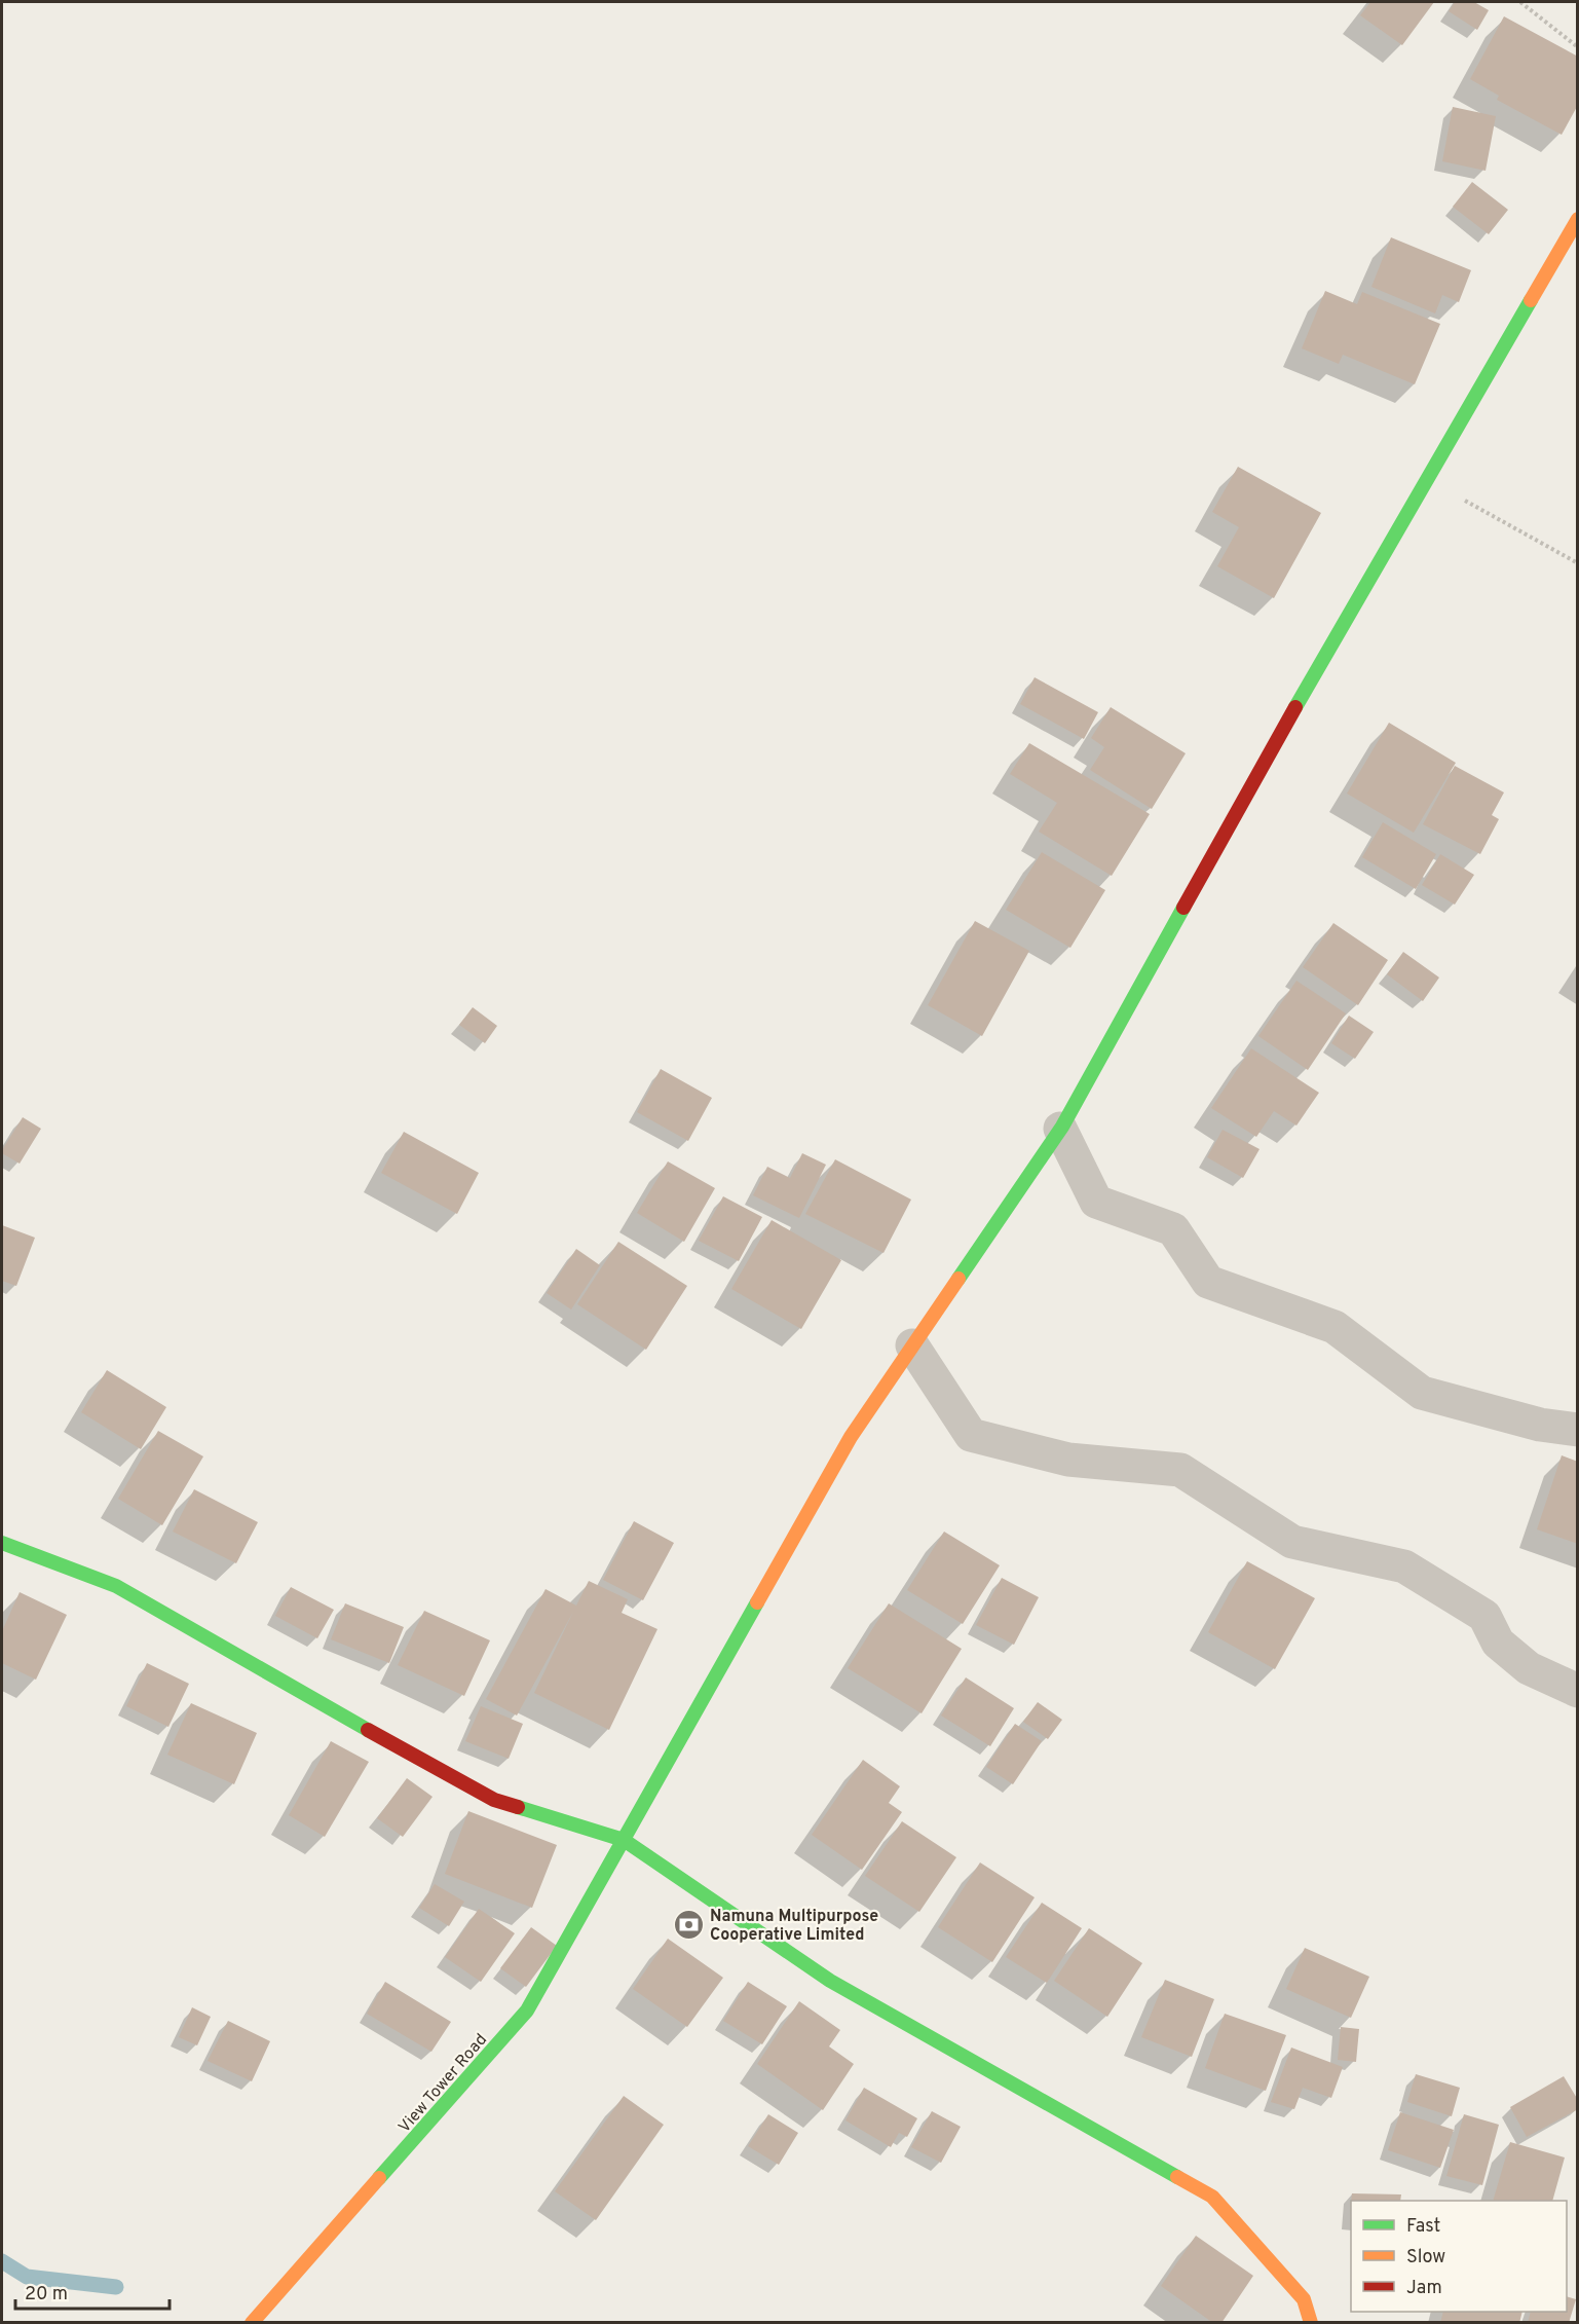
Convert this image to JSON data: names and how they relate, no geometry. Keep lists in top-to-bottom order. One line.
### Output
{"streets":{"street":["View Tower Road"]},"places":{"bank":["Namuna Multipurpose Cooperative Limited"]},"legend":["Fast","Slow","Jam"],"scale_bar":"20 m"}
